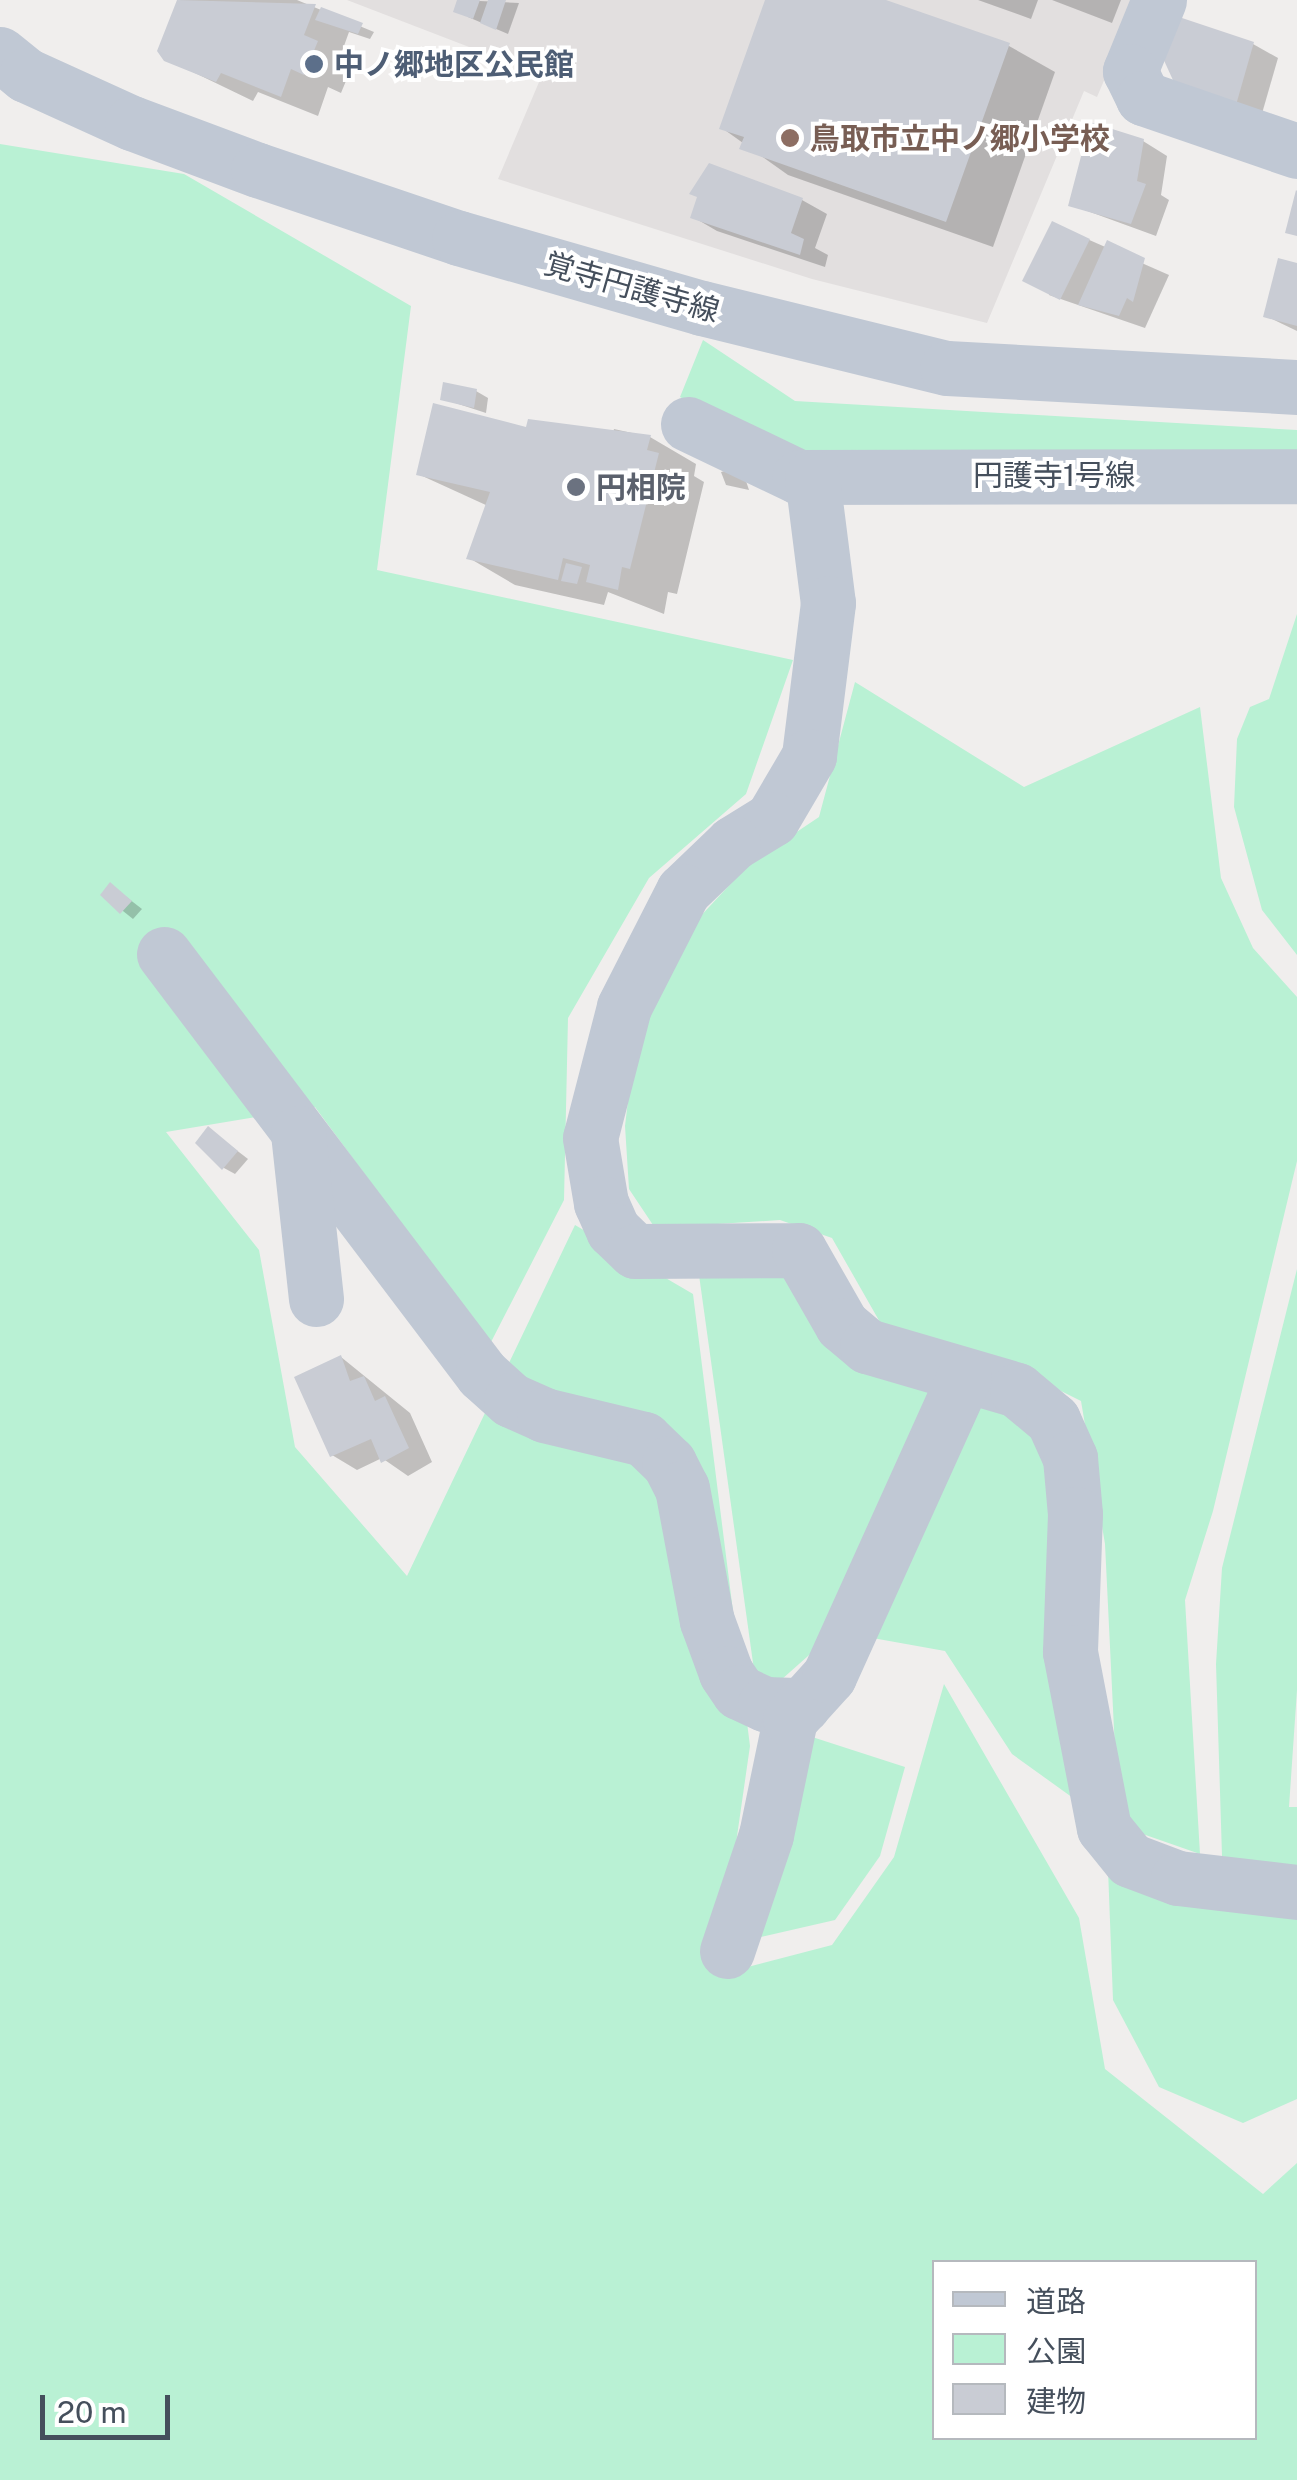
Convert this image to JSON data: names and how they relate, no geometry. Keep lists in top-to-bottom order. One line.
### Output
{"streets":{"street":["覚寺円護寺線","円護寺1号線"]},"places":["中ノ郷地区公民館","鳥取市立中ノ郷小学校","円相院"],"legend":["道路","公園","建物"],"scale_bar":"20 m"}
